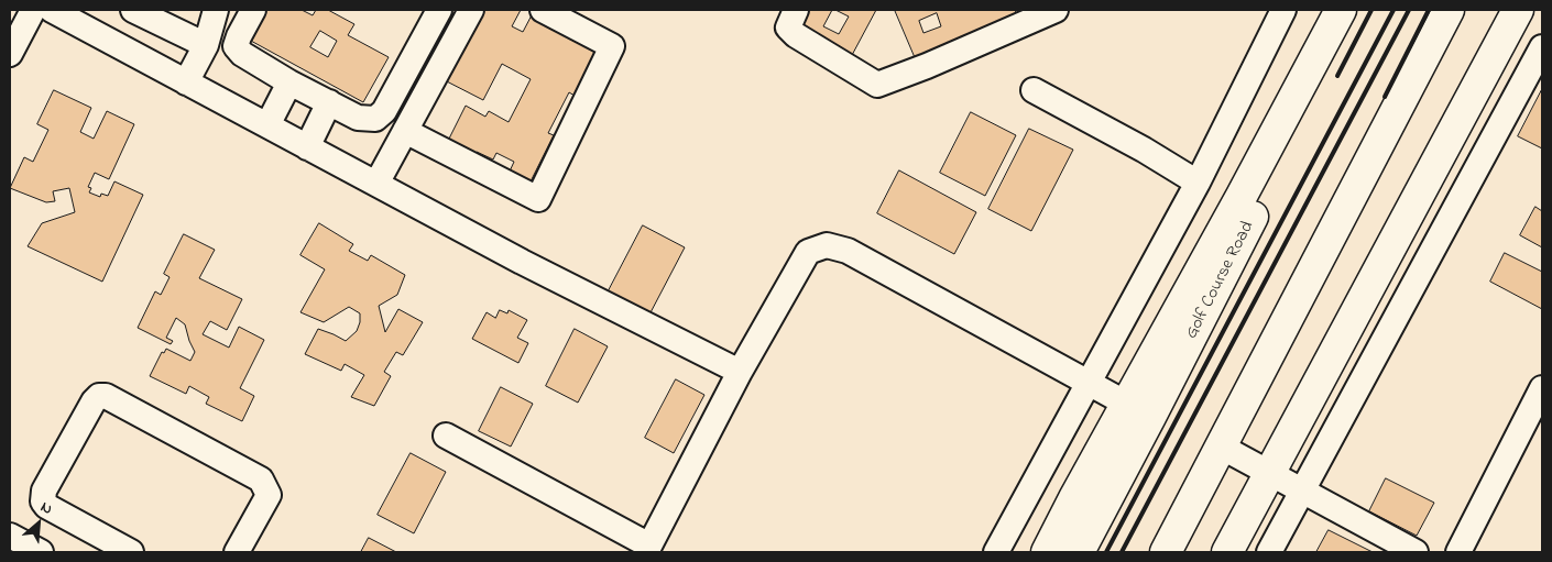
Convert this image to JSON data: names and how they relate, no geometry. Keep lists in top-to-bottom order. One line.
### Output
{"streets":{"street":["Golf Course Road"]},"north":"top right"}
